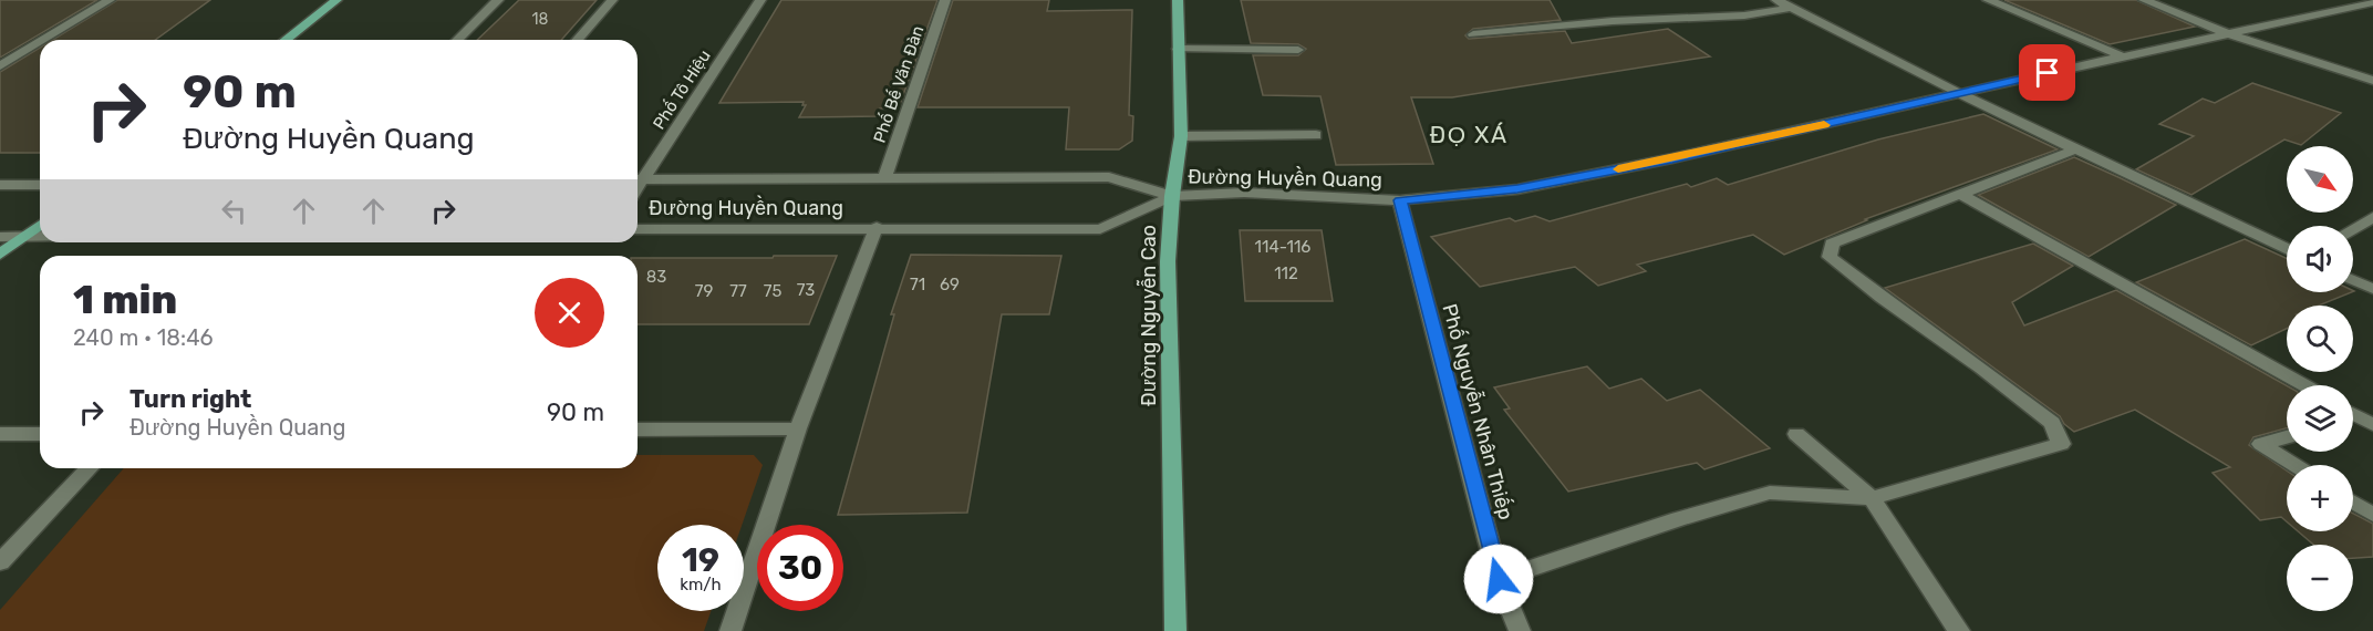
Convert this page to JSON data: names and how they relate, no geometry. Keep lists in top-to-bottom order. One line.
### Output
{"streets":{"main road":["Đường Nguyễn Cao"],"street":["Phố Bế Văn Đàn","Phố Tô Hiệu","Đường Huyền Quang","Phố Nguyễn Nhân Thiếp"]},"crossings":[["Phố Bế Văn Đàn","Đường Huyền Quang"],["Đường Huyền Quang","Đường Nguyễn Cao"],["Đường Huyền Quang","Phố Nguyễn Nhân Thiếp"]],"districts":["ĐỌ XÁ"],"house_numbers":["18","114-116","112","83","71","69","73","79","77","75"],"north":"bottom right","page":{"turn":["90 m","Đường Huyền Quang"],"map_buttons":["+","−"],"heading":["1 min","240 m · 18:46"],"list":[{"name":"Turn right","note":"Đường Huyền Quang","value":"90 m"}],"speed":"19 km/h","limit":"30"}}
